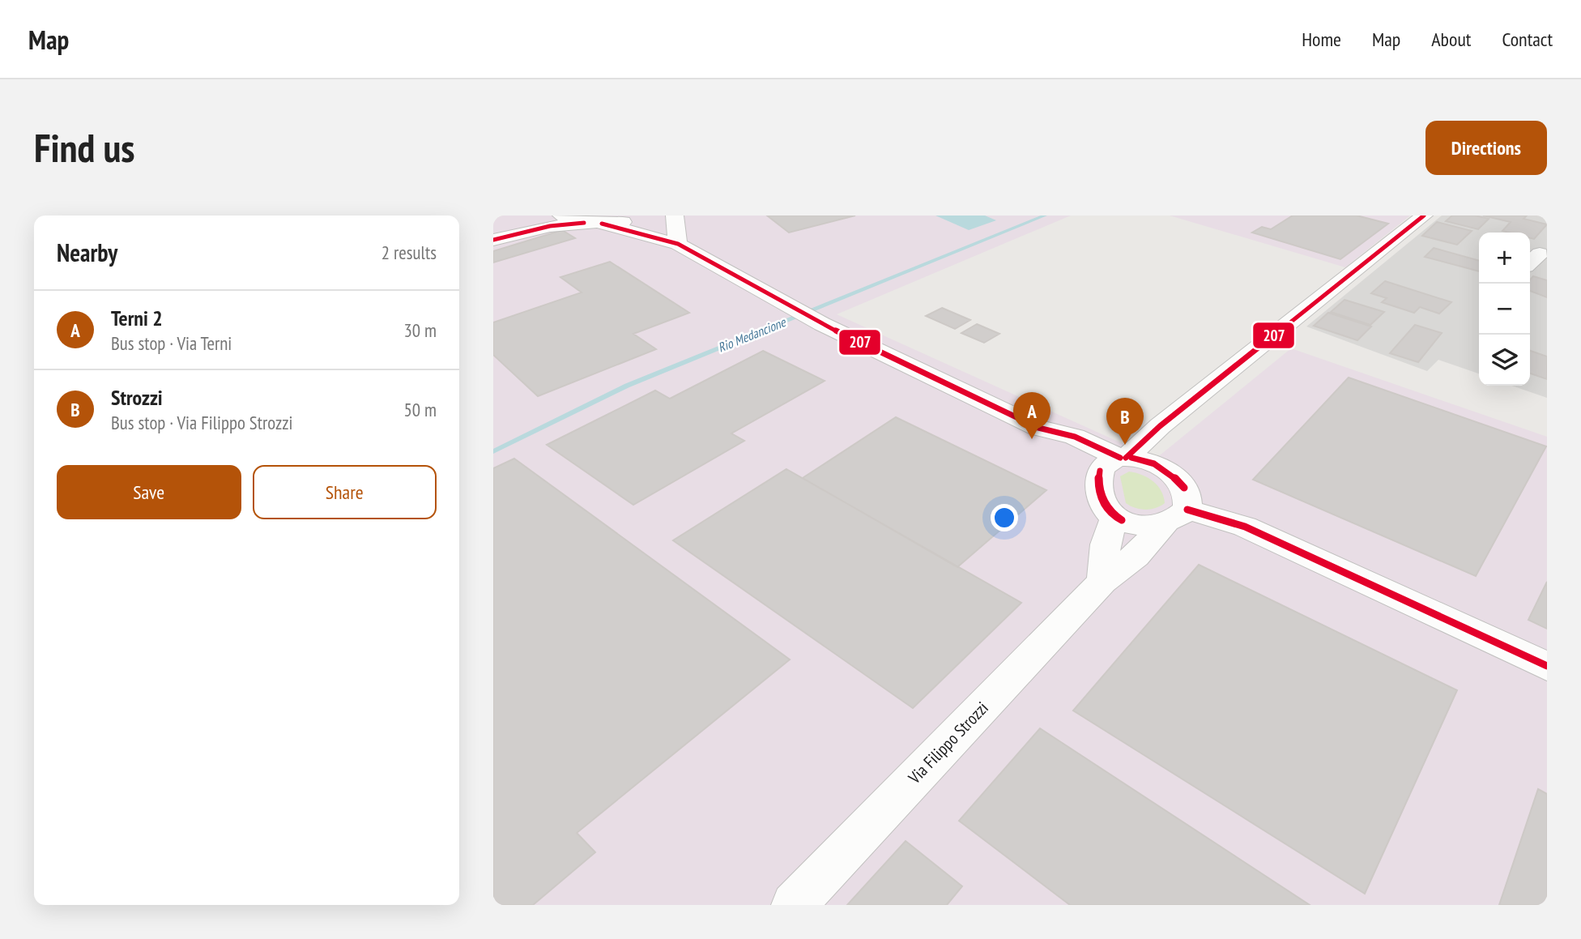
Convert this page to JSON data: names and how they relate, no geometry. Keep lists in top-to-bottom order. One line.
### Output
{"streets":{"street":["Via Filippo Strozzi"]},"water":["Rio Medancione"],"lines":["transit line 207"],"page":{"header":"Map","nav":["Home","Map","About","Contact"],"buttons":["Directions",["Save","Share"]],"title":"Find us","heading":["Nearby","2 results"],"map_buttons":["+","−"],"list":[{"mark":"A","name":"Terni 2","note":"Bus stop · Via Terni","value":"30 m"},{"mark":"B","name":"Strozzi","note":"Bus stop · Via Filippo Strozzi","value":"50 m"}],"pins":["A","B"]}}
